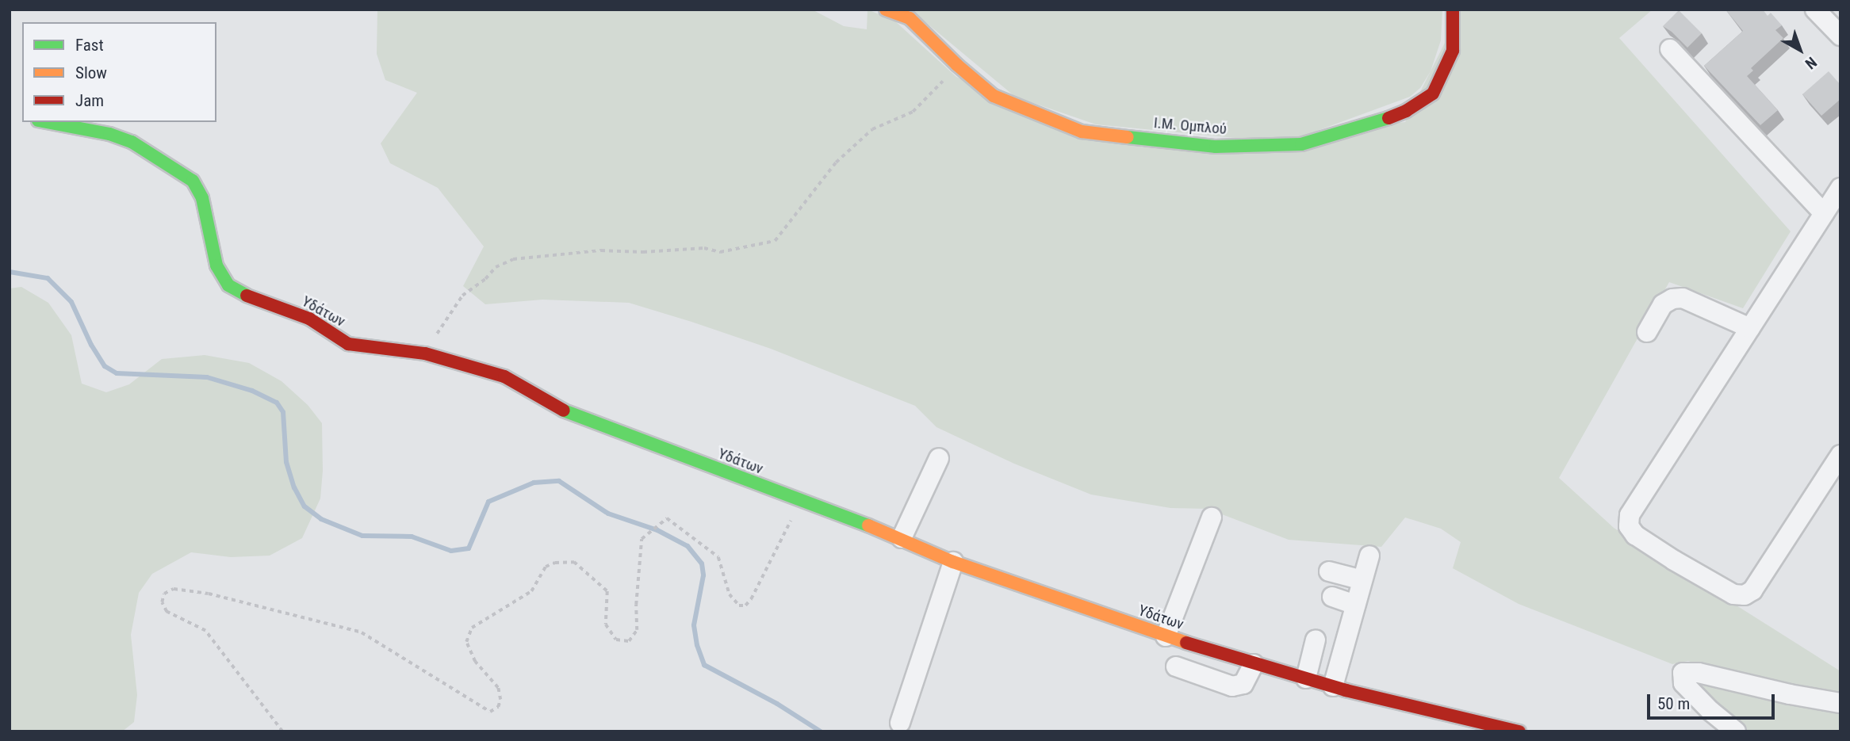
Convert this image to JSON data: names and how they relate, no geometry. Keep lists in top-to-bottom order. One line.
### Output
{"streets":{"street":["Ι.Μ. Ομπλού","Υδάτων"]},"legend":["Fast","Slow","Jam"],"scale_bar":"50 m","north":"bottom right"}
